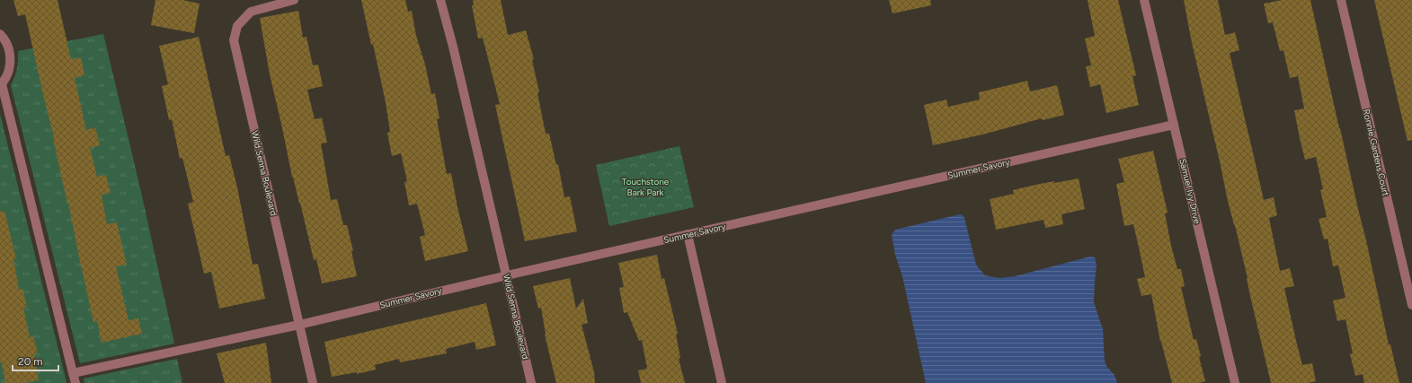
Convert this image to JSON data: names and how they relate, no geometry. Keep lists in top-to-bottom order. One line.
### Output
{"streets":{"street":["Ronnie Gardens Court","Summer Savory","Wild Senna Boulevard","Samuel Ivy Drive"]},"crossings":[["Summer Savory","Wild Senna Boulevard"],["Summer Savory","Samuel Ivy Drive"]],"parks":["Touchstone Bark Park"],"scale_bar":"20 m"}
